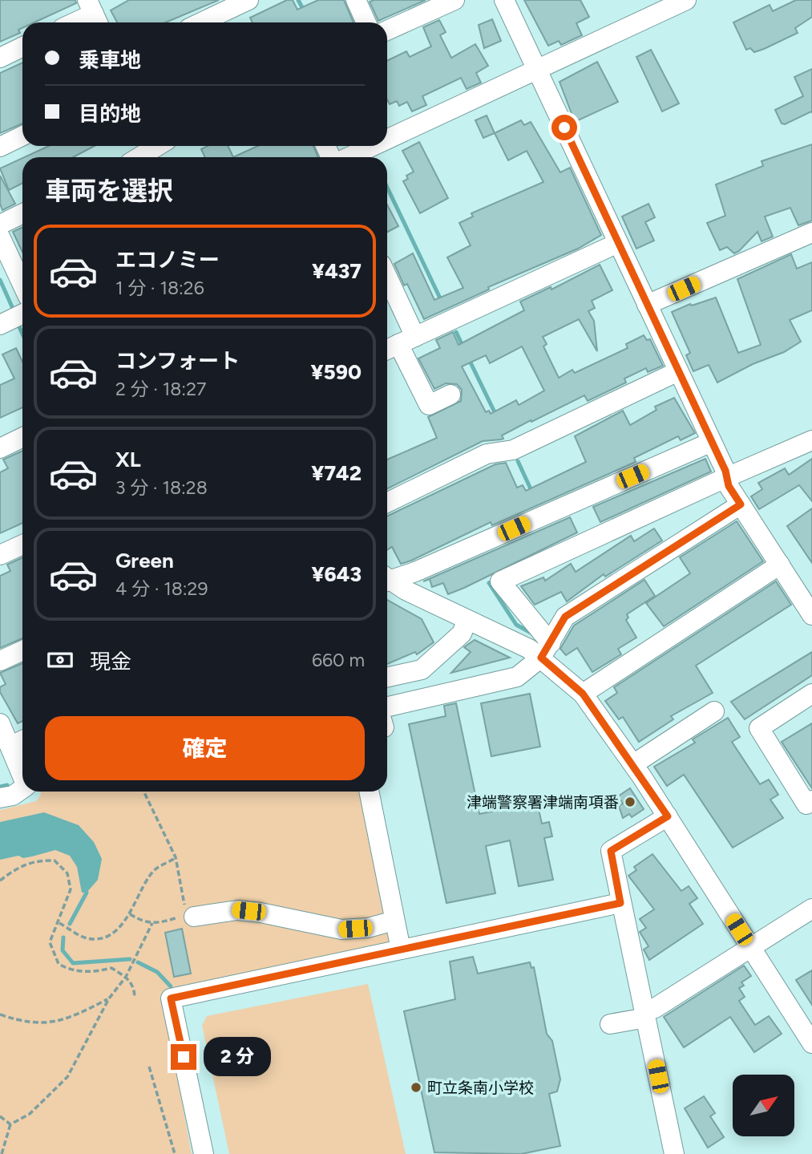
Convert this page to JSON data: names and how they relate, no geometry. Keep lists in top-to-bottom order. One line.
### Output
{"places":["津端警察署津端南項番","町立条南小学校"],"north":"top right","page":{"banner":["乗車地","目的地"],"heading":"車両を選択","list":[{"name":"エコノミー","note":"1 分 · 18:26","value":"¥437"},{"name":"コンフォート","note":"2 分 · 18:27","value":"¥590"},{"name":"XL","note":"3 分 · 18:28","value":"¥742"},{"name":"Green","note":"4 分 · 18:29","value":"¥643"}],"pay":["現金","660 m"],"buttons":"確定","bubble":"2 分"}}
